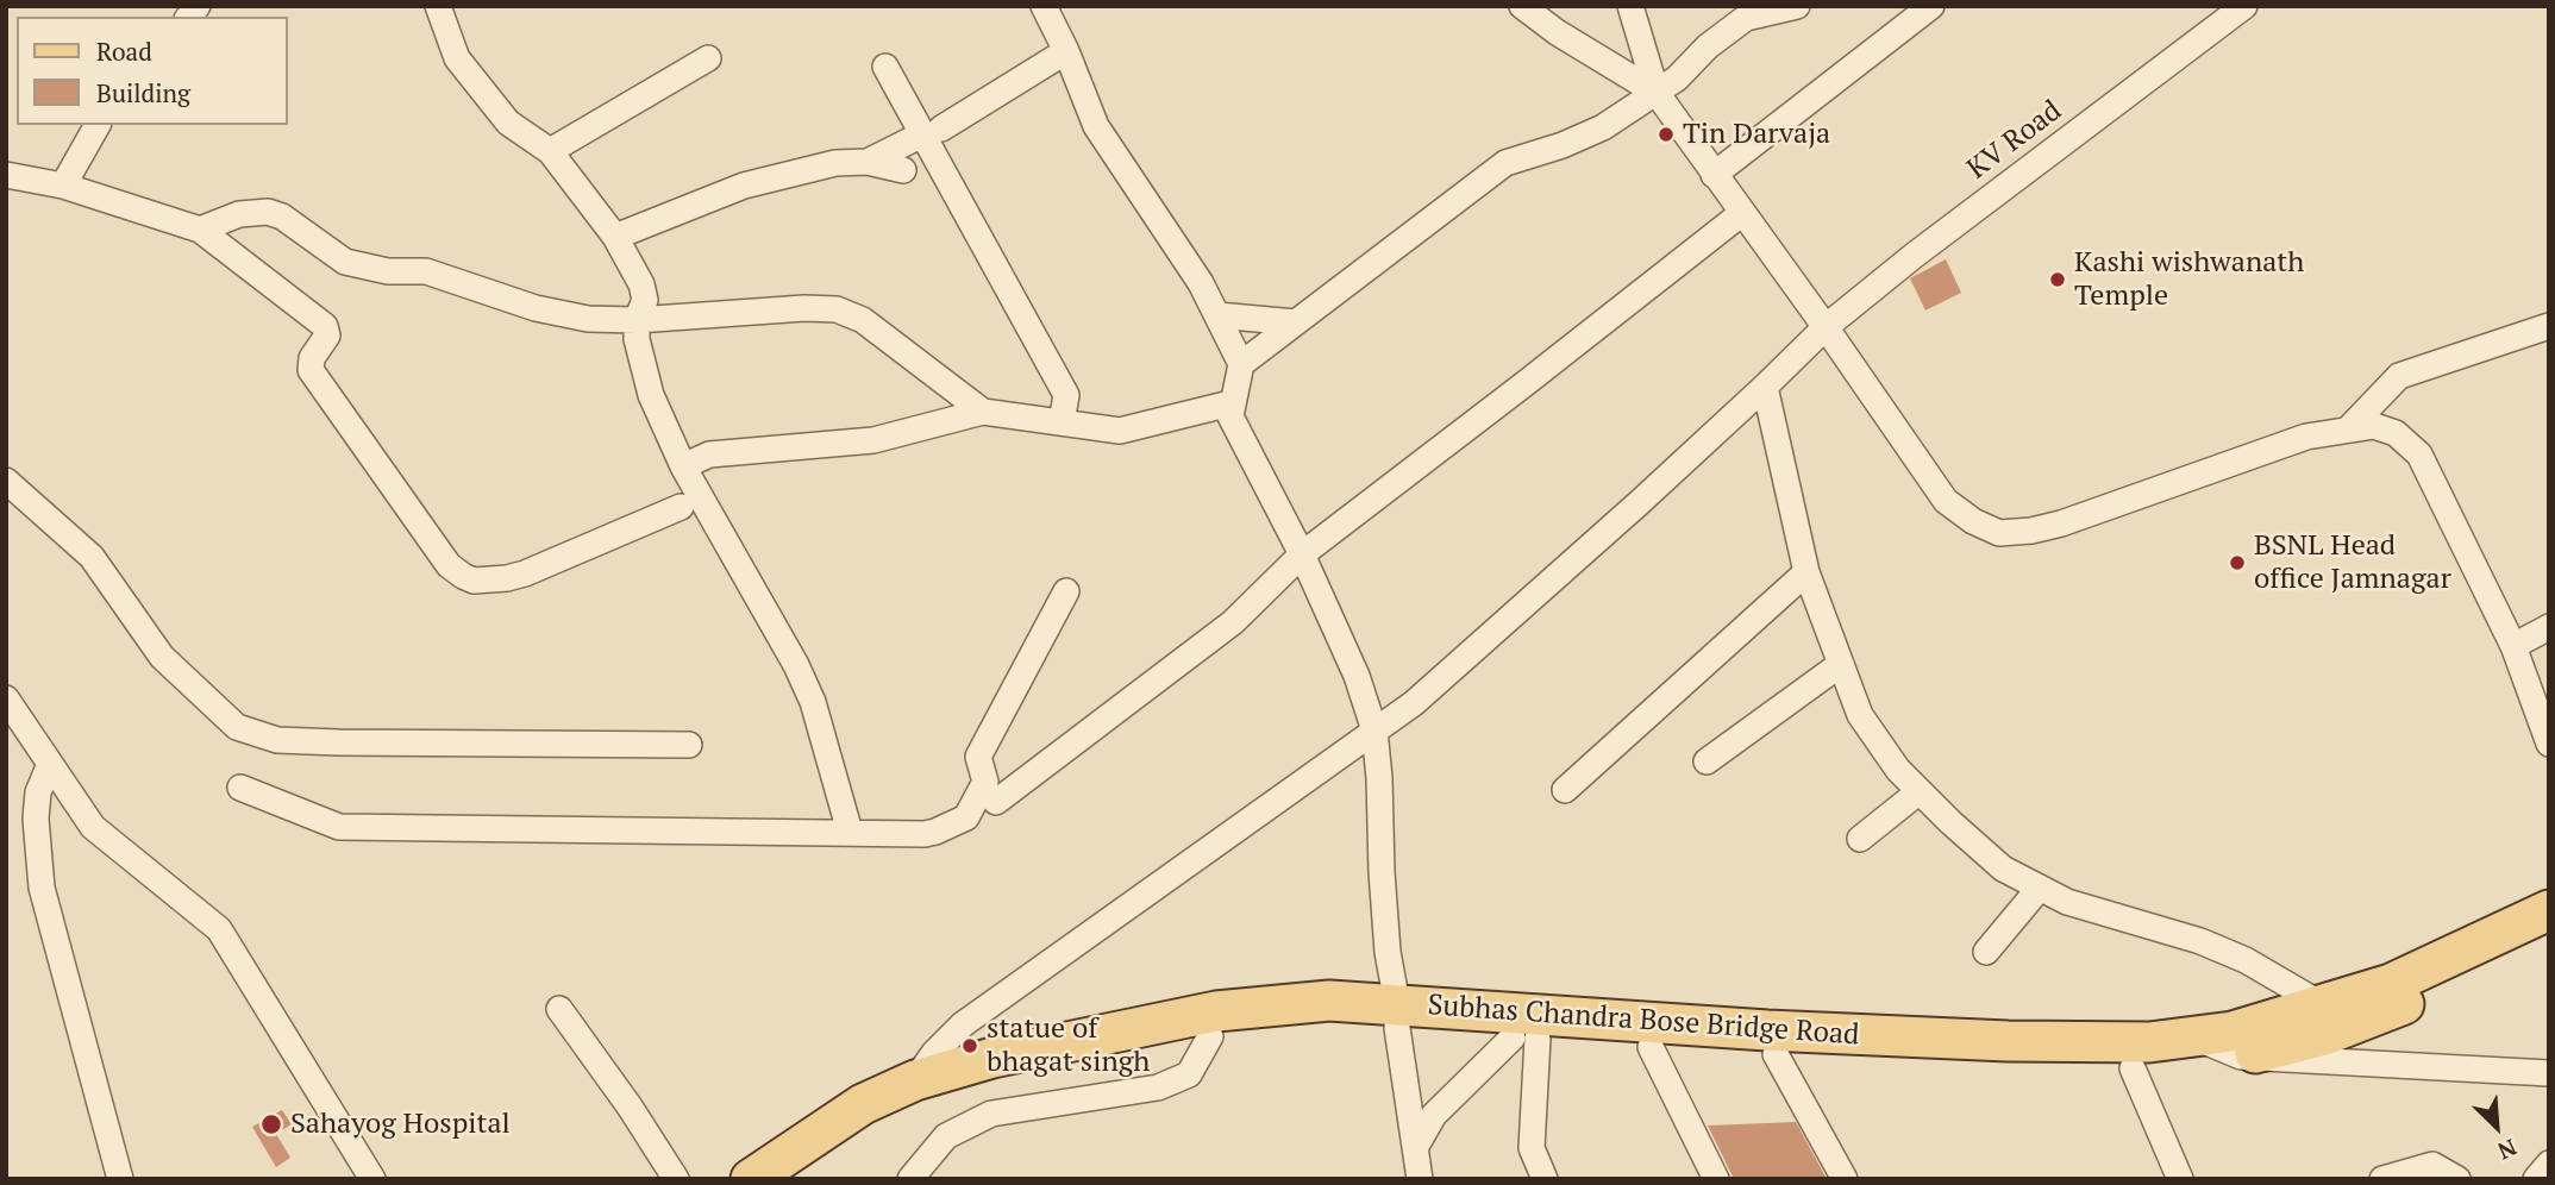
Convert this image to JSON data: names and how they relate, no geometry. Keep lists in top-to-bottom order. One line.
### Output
{"streets":{"main road":["Subhas Chandra Bose Bridge Road"],"street":["KV Road"]},"crossings":[["KV Road","Subhas Chandra Bose Bridge Road"]],"places":["Tin Darvaja","Kashi wishwanath Temple","BSNL Head office Jamnagar","statue of bhagat singh","Sahayog Hospital"],"legend":["Road","Building"],"north":"bottom right"}
